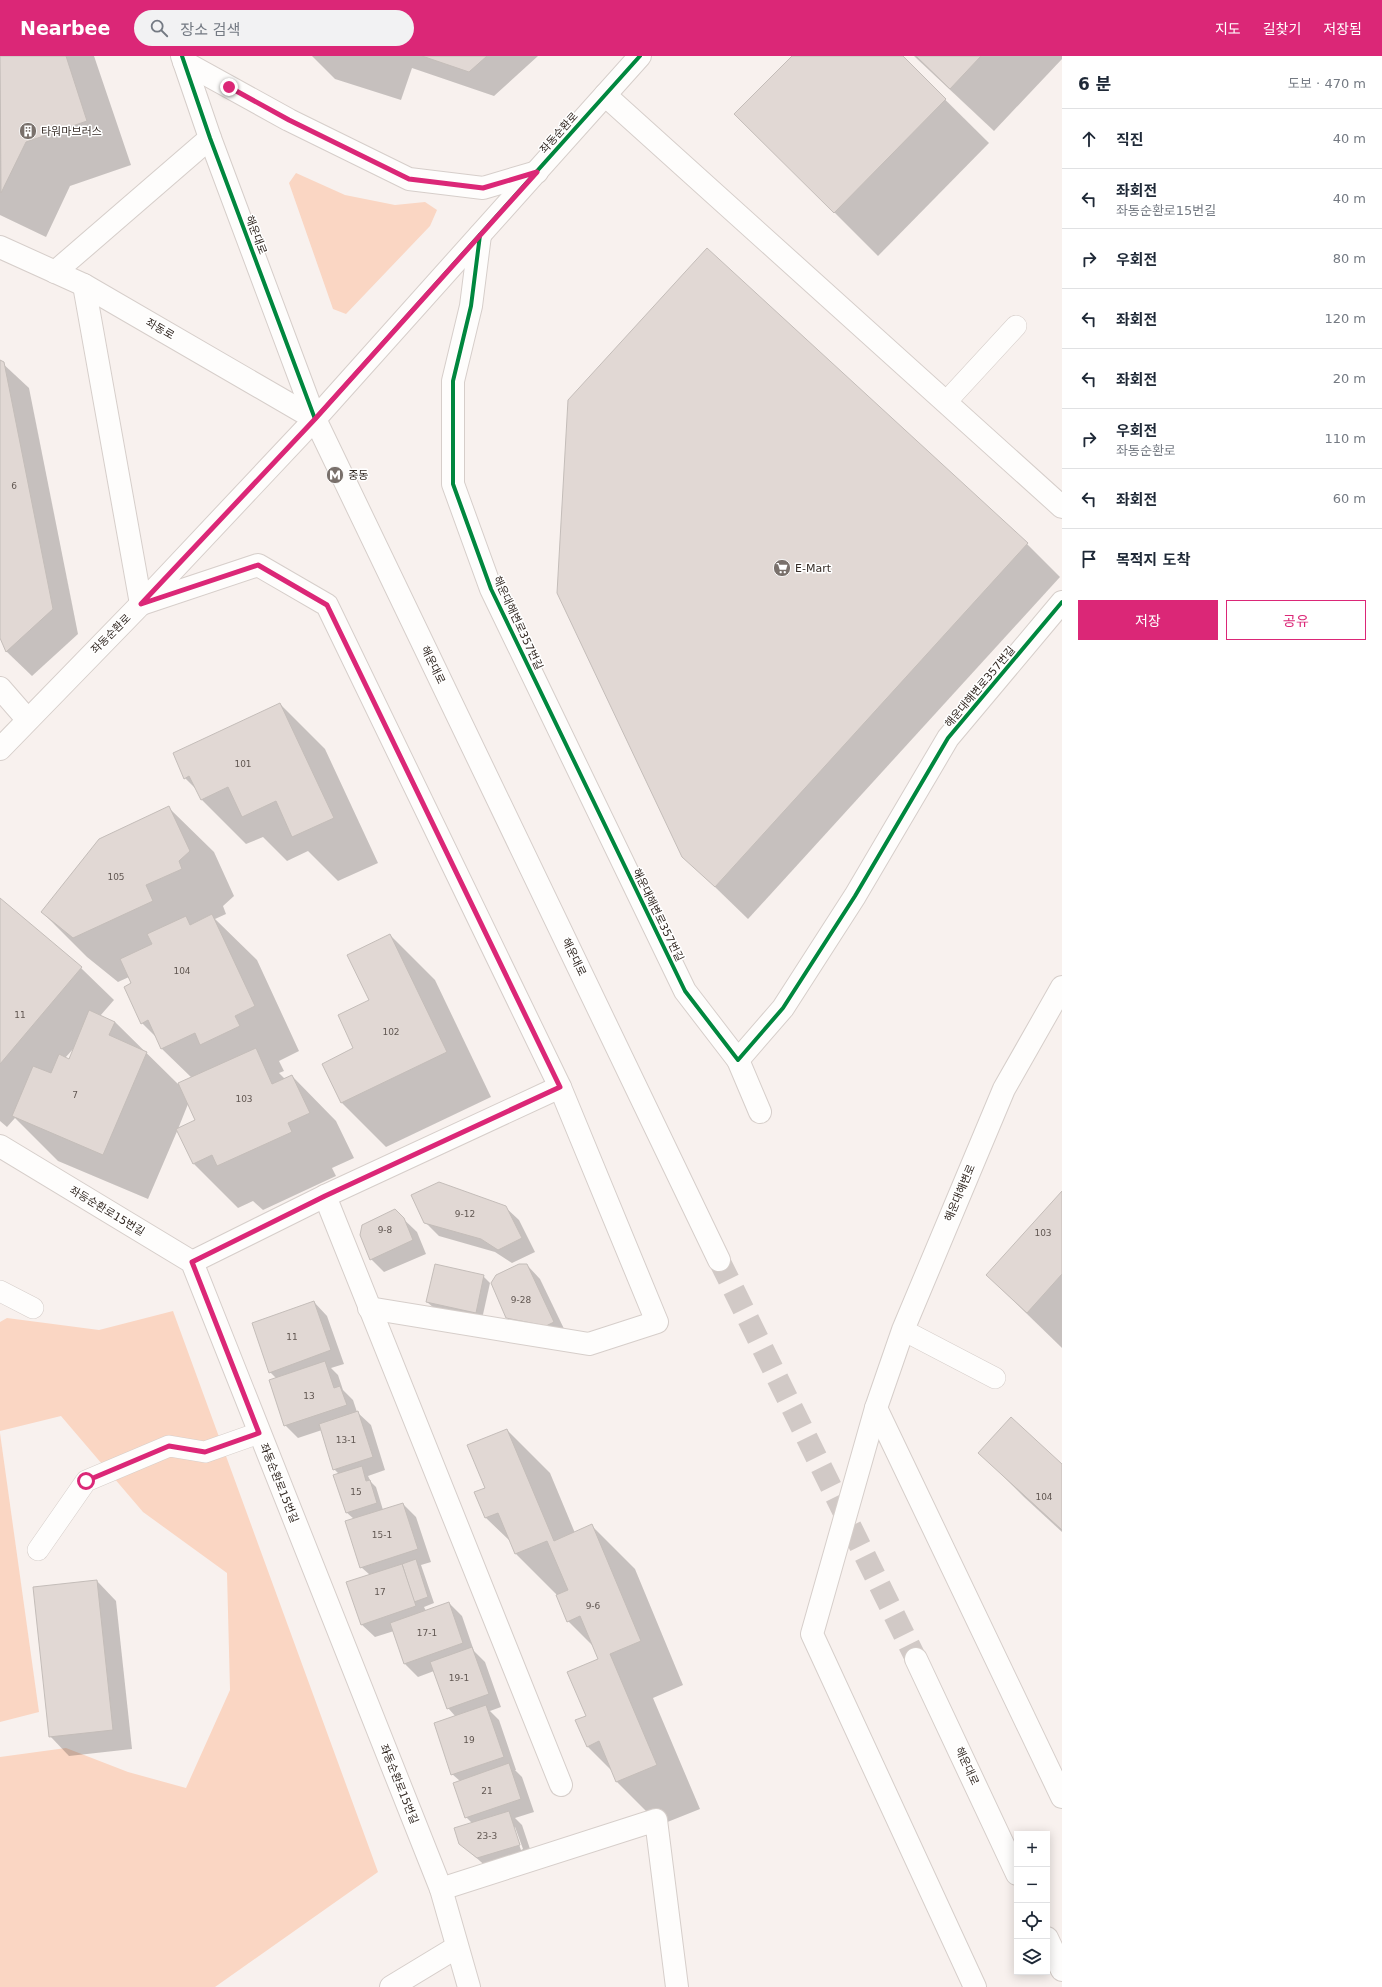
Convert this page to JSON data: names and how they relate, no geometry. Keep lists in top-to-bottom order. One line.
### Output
{"streets":{"street":["좌동순환로","해운대로","좌동로","해운대해변로357번길","해운대해변로","좌동순환로15번길"]},"crossings":[["좌동순환로","해운대로"],["좌동순환로","좌동로"],["좌동순환로","해운대해변로357번길"],["해운대로","좌동로"]],"places":{"building":["타워마브러스"],"metro station":["중동"],"supermarket":["E-Mart"]},"house_numbers":["6","101","105","104","11","102","7","103","9-12","9-8","103","9-28","11","13","13-1","15","104","15-1","17","9-6","17-1","19-1","19","21","23-3"],"page":{"header":"Nearbee","search":"장소 검색","nav":["지도","길찾기","저장됨"],"heading":["6 분","도보 · 470 m"],"list":[["직진","40 m"],["좌회전","좌동순환로15번길","40 m"],["우회전","80 m"],["좌회전","120 m"],["좌회전","20 m"],["우회전","좌동순환로","110 m"],["좌회전","60 m"],"목적지 도착"],"buttons":["저장","공유"],"map_buttons":["+","−"]}}
